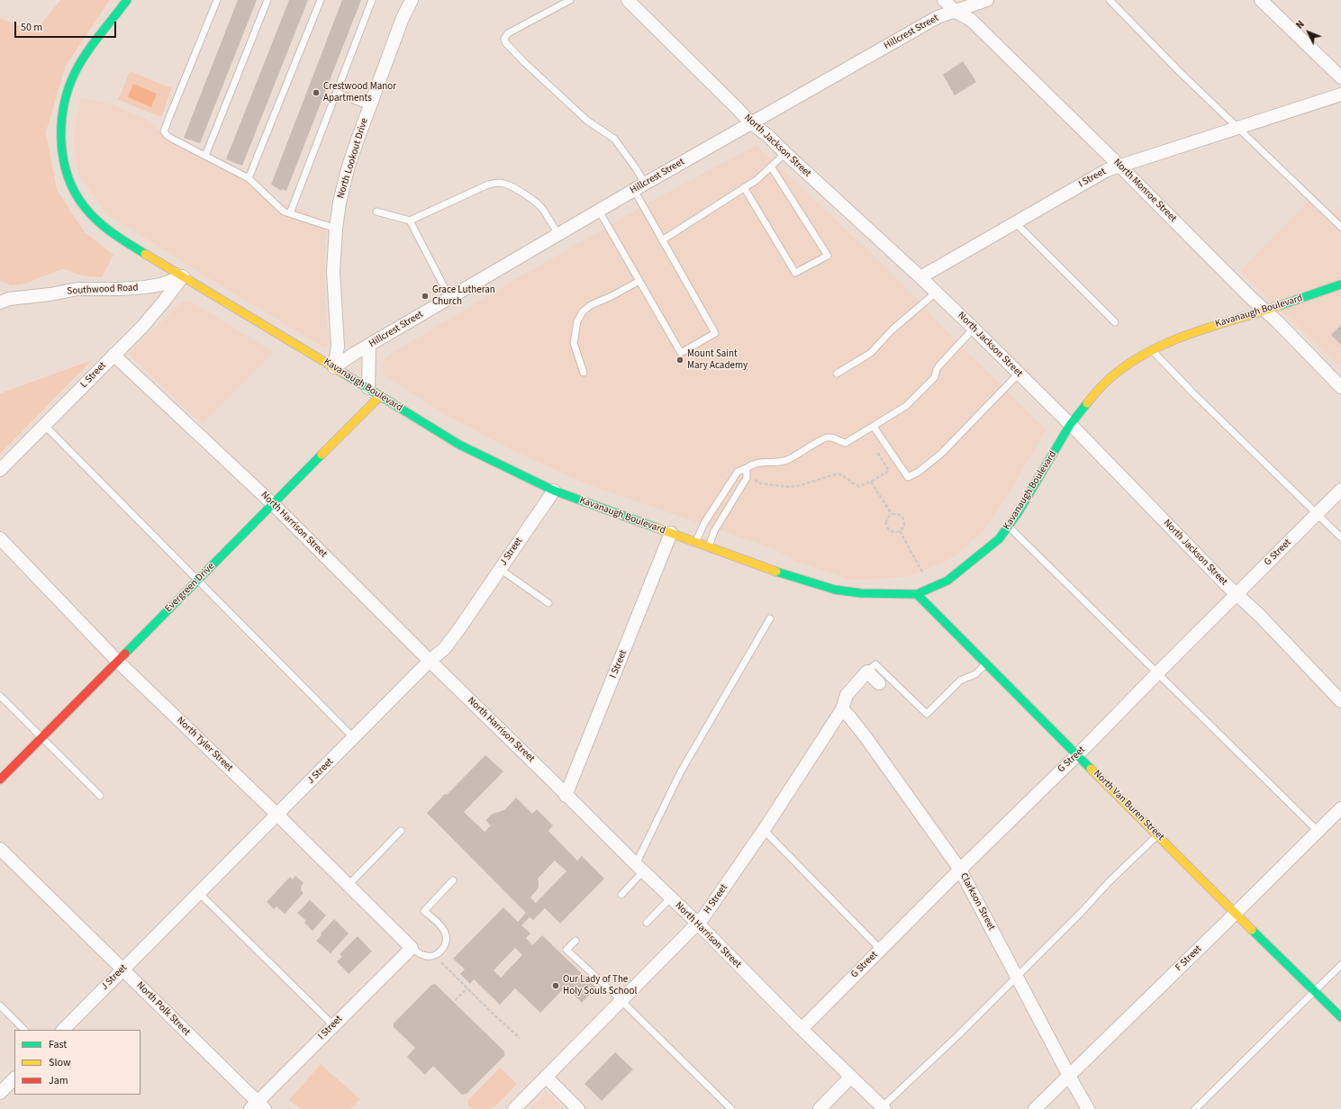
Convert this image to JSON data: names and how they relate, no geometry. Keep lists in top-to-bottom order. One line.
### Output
{"streets":{"street":["Hillcrest Street","North Jackson Street","North Lookout Drive","I Street","North Monroe Street","Southwood Road","Kavanaugh Boulevard","L Street","North Harrison Street","J Street","G Street","Evergreen Drive","North Tyler Street","North Van Buren Street","H Street","Clarkson Street","F Street","North Polk Street"]},"crossings":[["Hillcrest Street","North Jackson Street"],["Hillcrest Street","North Lookout Drive"],["Hillcrest Street","North Monroe Street"],["Hillcrest Street","Kavanaugh Boulevard"],["North Jackson Street","I Street"],["North Jackson Street","Kavanaugh Boulevard"],["North Jackson Street","G Street"],["North Lookout Drive","Kavanaugh Boulevard"],["I Street","North Monroe Street"],["I Street","Kavanaugh Boulevard"],["I Street","North Harrison Street"],["I Street","North Tyler Street"],["I Street","North Polk Street"],["North Monroe Street","Kavanaugh Boulevard"],["Southwood Road","Kavanaugh Boulevard"],["Southwood Road","L Street"],["Kavanaugh Boulevard","L Street"],["Kavanaugh Boulevard","J Street"],["Kavanaugh Boulevard","Evergreen Drive"],["Kavanaugh Boulevard","North Van Buren Street"],["L Street","North Harrison Street"],["North Harrison Street","J Street"],["North Harrison Street","G Street"],["North Harrison Street","Evergreen Drive"],["North Harrison Street","H Street"],["J Street","North Tyler Street"],["J Street","North Polk Street"],["G Street","North Van Buren Street"],["G Street","Clarkson Street"],["Evergreen Drive","North Tyler Street"],["North Van Buren Street","F Street"],["H Street","Clarkson Street"],["Clarkson Street","F Street"]],"places":["Crestwood Manor Apartments","Grace Lutheran Church","Mount Saint Mary Academy","Our Lady of The Holy Souls School"],"legend":["Fast","Slow","Jam"],"scale_bar":"50 m","north":"top left"}
